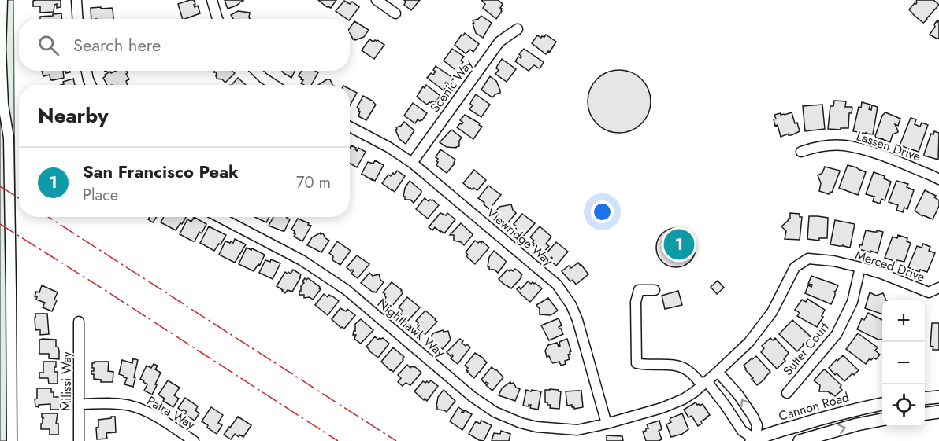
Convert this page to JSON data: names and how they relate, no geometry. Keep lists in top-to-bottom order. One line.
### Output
{"streets":{"main road":["Cannon Road"],"street":["Scenic Way","Lassen Drive","Viewridge Way","Merced Drive","Nighthawk Way","Sutter Court","Milissi Way","Patra Way"]},"crossings":[["Scenic Way","Viewridge Way"],["Viewridge Way","Nighthawk Way"],["Merced Drive","Nighthawk Way"],["Merced Drive","Sutter Court"],["Milissi Way","Patra Way"]],"page":{"search":"Search here","heading":"Nearby","list":[{"mark":"1","name":"San Francisco Peak","note":"Place","value":"70 m"}],"pins":"1","map_buttons":["+","−"]}}
